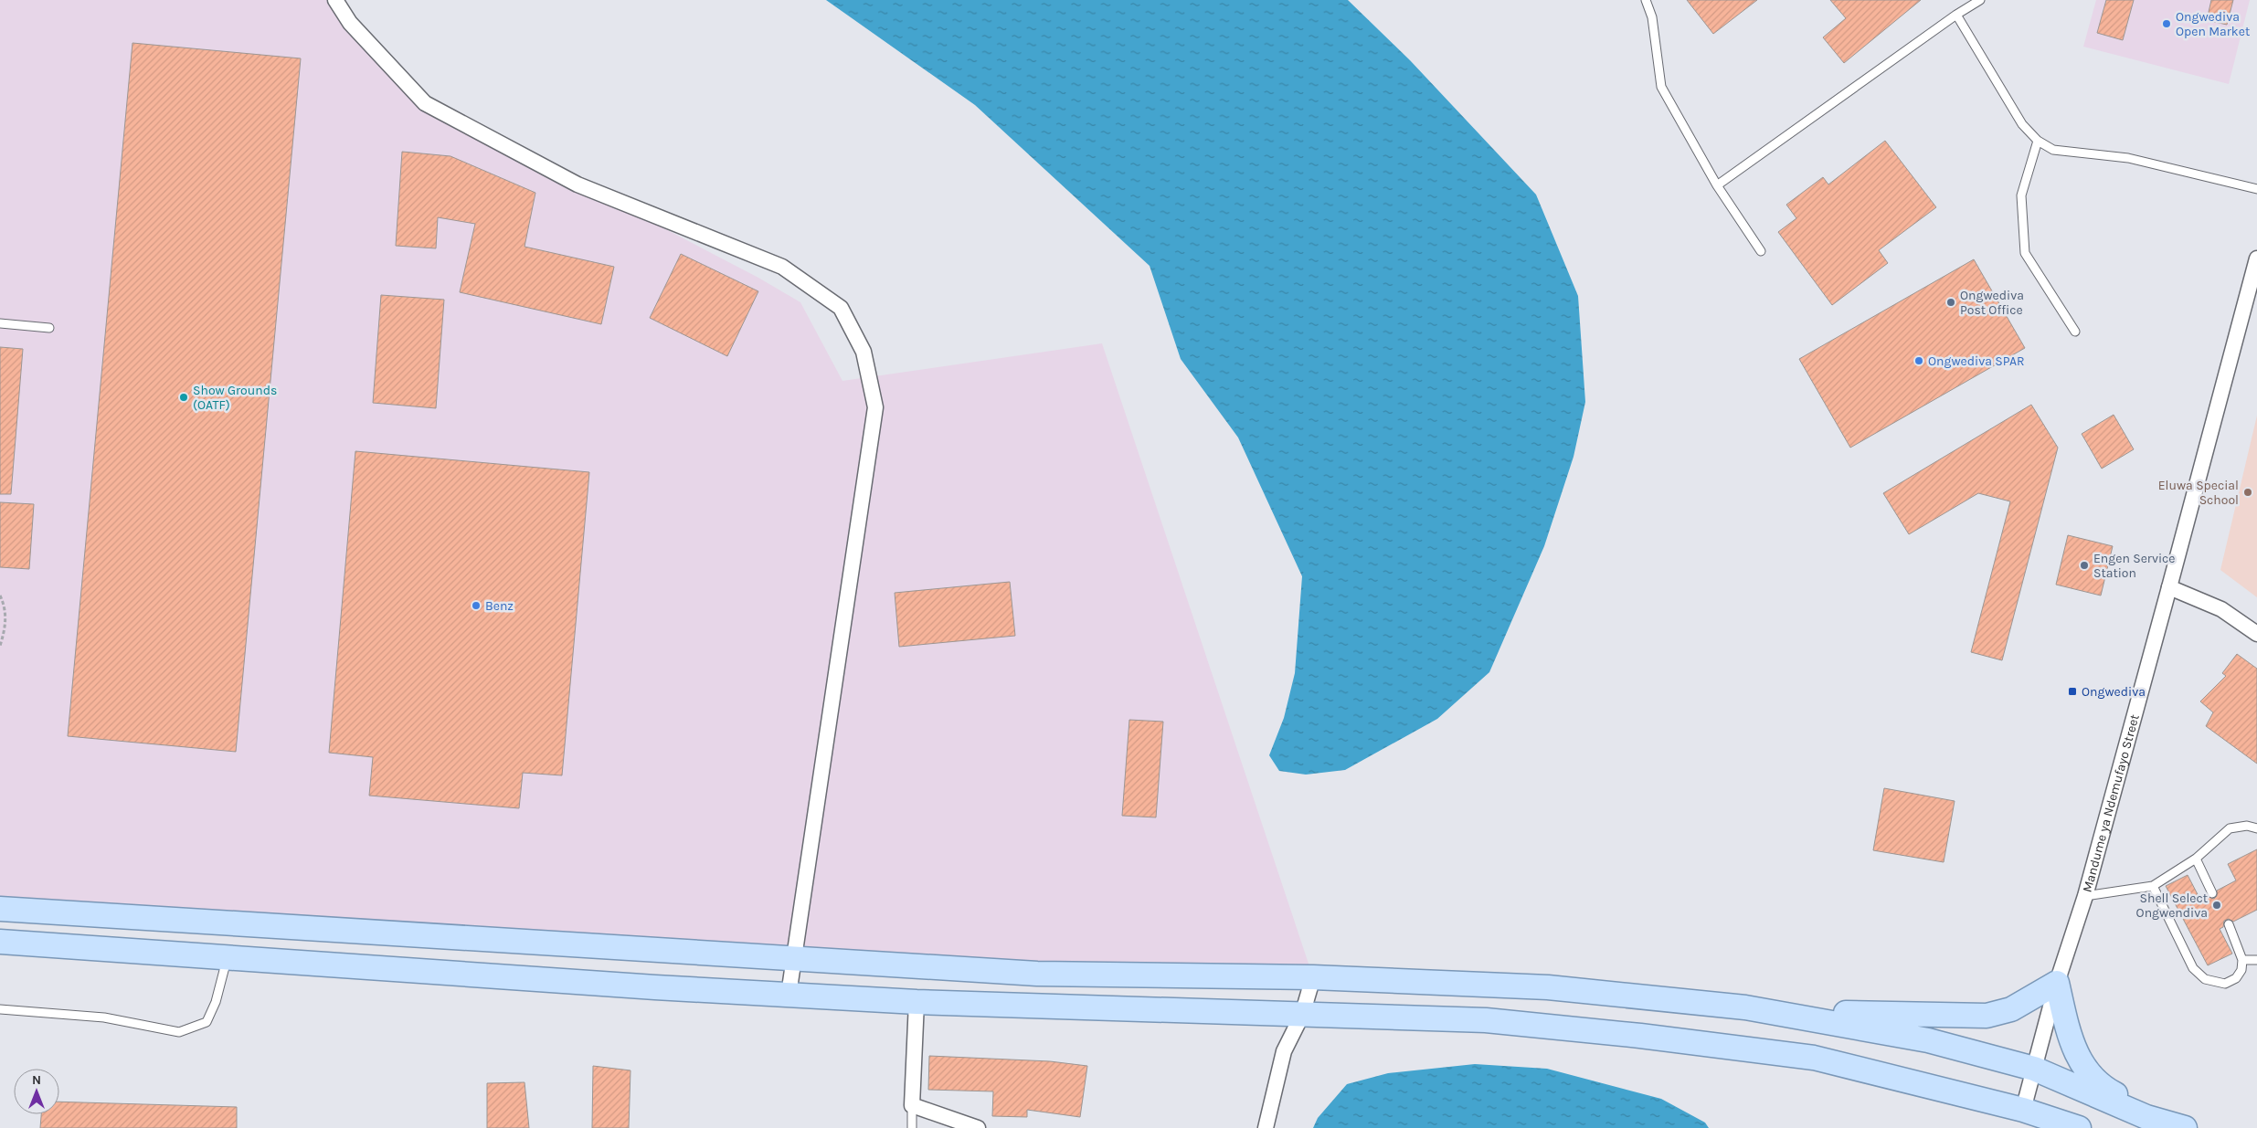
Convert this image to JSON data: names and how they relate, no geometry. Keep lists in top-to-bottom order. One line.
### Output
{"streets":{"street":["Mandume ya Ndemufayo Street"]},"places":{"other":["Ongwediva Open Market","Ongwediva Post Office","Ongwediva SPAR","Show Grounds (OATF)","Eluwa Special School","Engen Service Station","Benz","Shell Select Ongwendiva"],"transit":["Ongwediva"]},"north":"top"}
